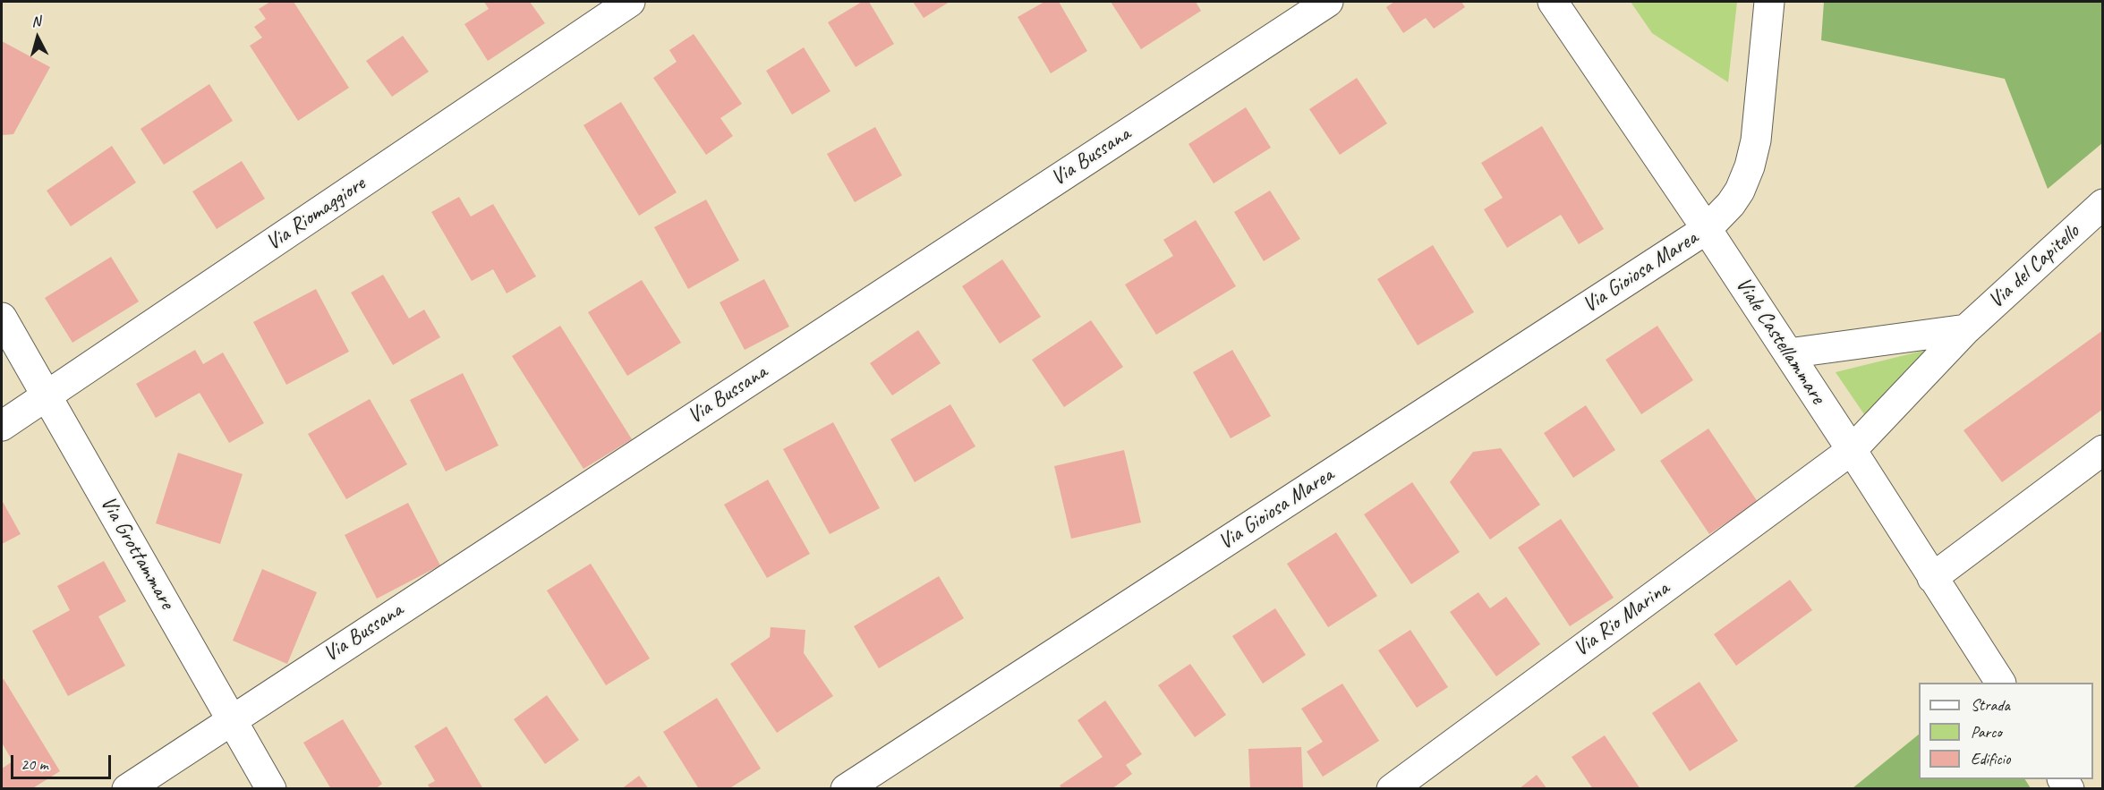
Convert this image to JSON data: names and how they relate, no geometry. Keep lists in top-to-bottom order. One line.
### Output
{"streets":{"street":["Via Bussana","Via Riomaggiore","Via del Capitello","Via Gioiosa Marea","Viale Castellammare","Via Grottammare","Via Rio Marina"]},"crossings":[["Via Bussana","Via Grottammare"],["Via Riomaggiore","Via Grottammare"],["Via del Capitello","Viale Castellammare"],["Via del Capitello","Via Rio Marina"],["Via Gioiosa Marea","Viale Castellammare"],["Viale Castellammare","Via Rio Marina"]],"legend":["Strada","Parco","Edificio"],"scale_bar":"20 m","north":"top"}
